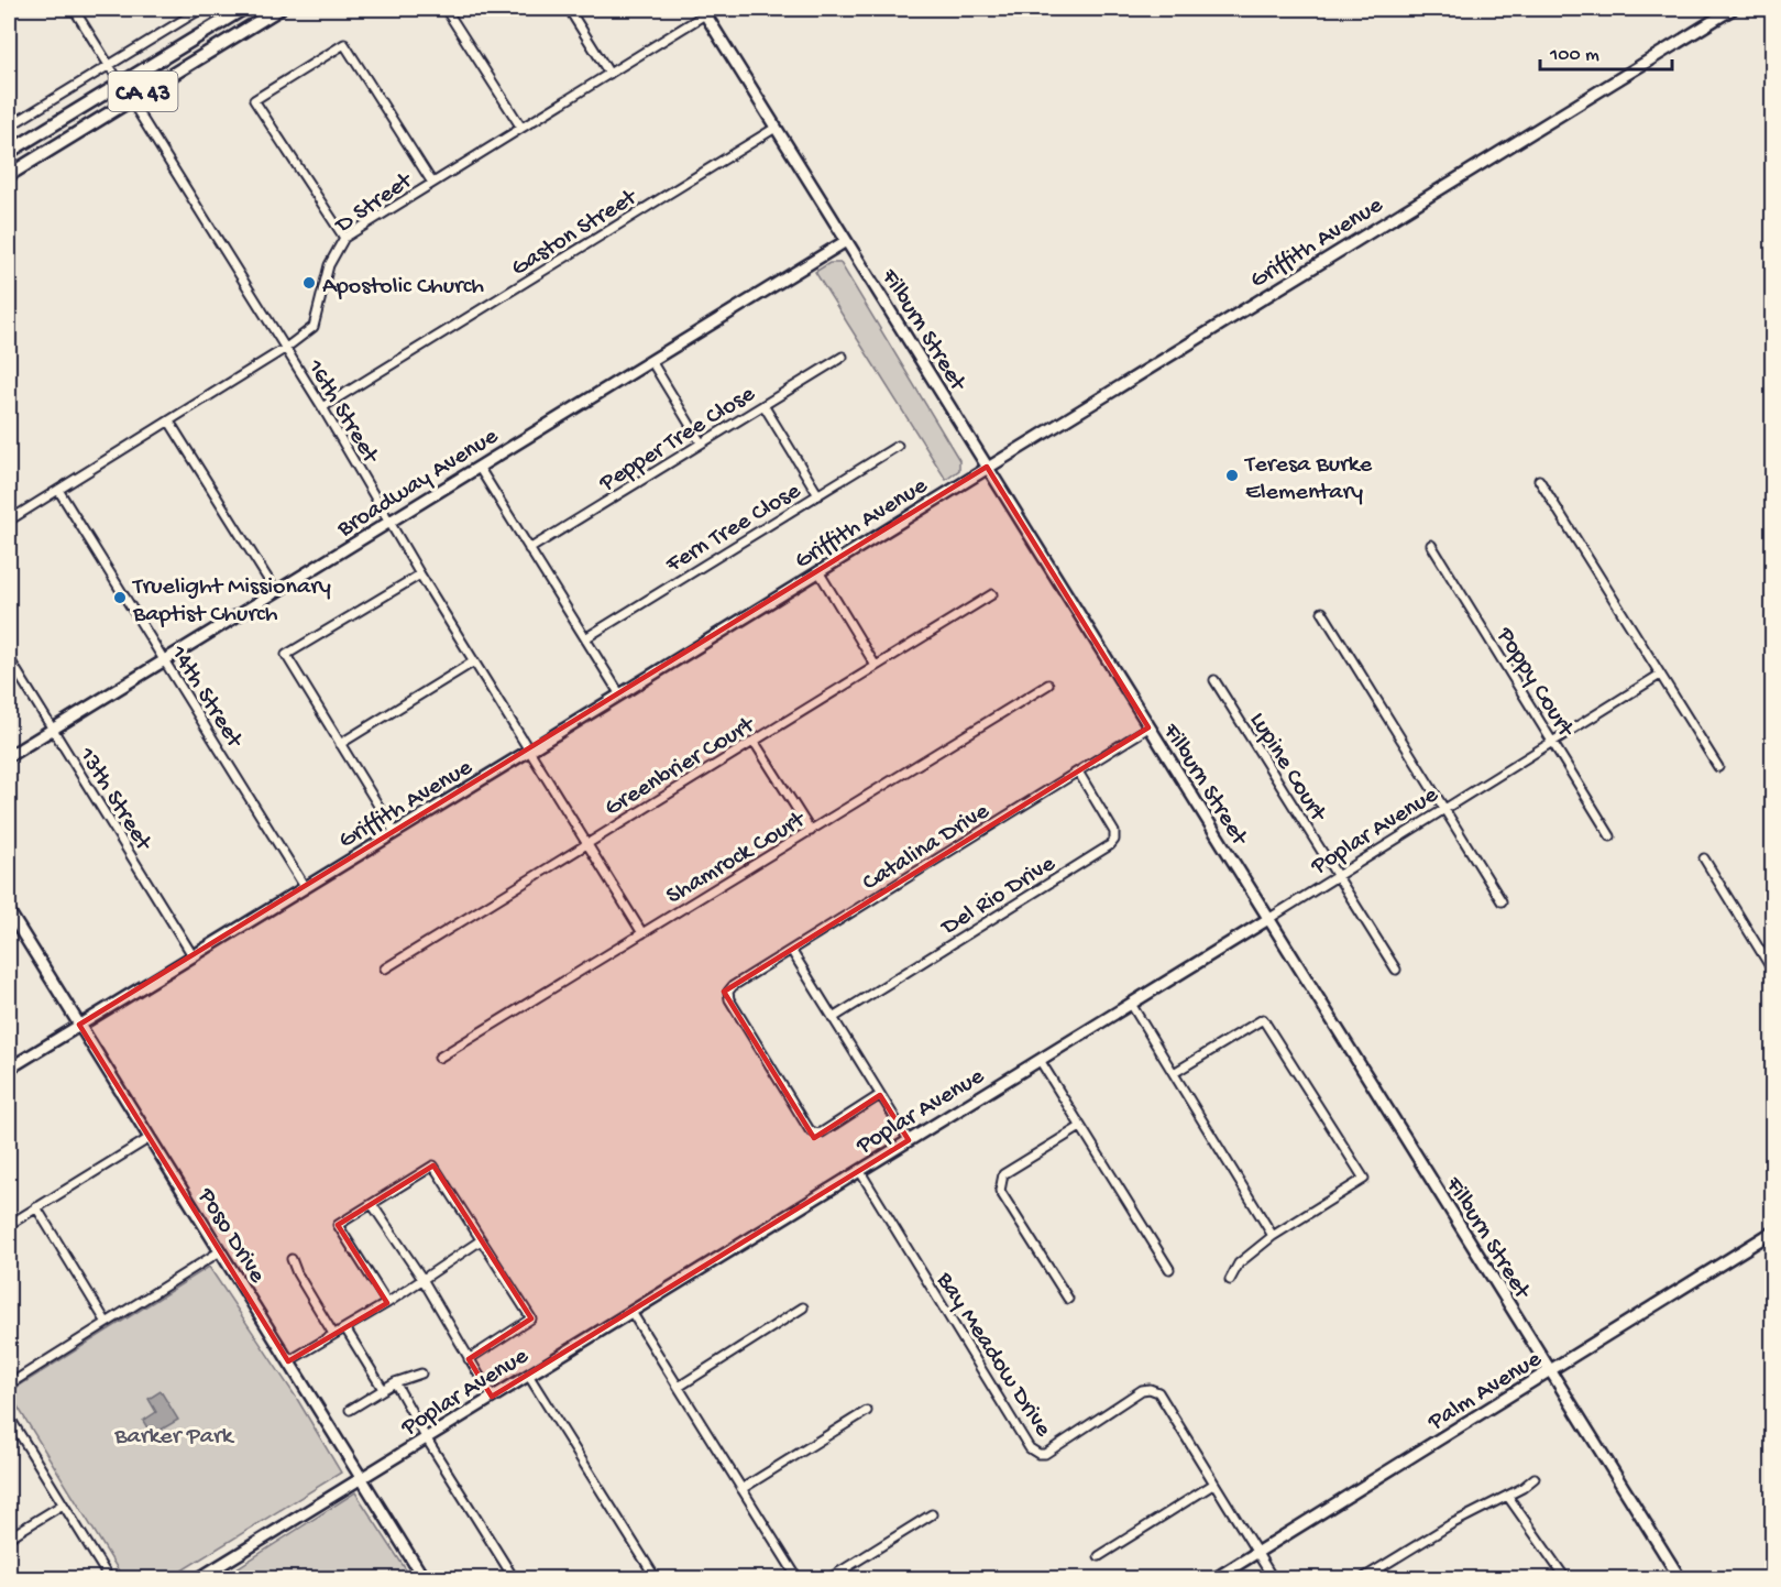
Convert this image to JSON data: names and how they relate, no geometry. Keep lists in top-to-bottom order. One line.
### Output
{"streets":{"main road":["CA 43"],"street":["D Street","Gaston Street","Griffith Avenue","Filburn Street","16th Street","Pepper Tree Close","Broadway Avenue","Fern Tree Close","Poppy Court","14th Street","Greenbrier Court","Lupine Court","13th Street","Poplar Avenue","Catalina Drive","Shamrock Court","Del Rio Drive","Poso Drive","Bay Meadow Drive","Palm Avenue"]},"crossings":[["CA 43","16th Street"],["D Street","Filburn Street"],["D Street","16th Street"],["D Street","14th Street"],["Gaston Street","Filburn Street"],["Gaston Street","16th Street"],["Griffith Avenue","Filburn Street"],["Griffith Avenue","16th Street"],["Griffith Avenue","14th Street"],["Griffith Avenue","13th Street"],["Griffith Avenue","Poso Drive"],["Filburn Street","Broadway Avenue"],["Filburn Street","Poplar Avenue"],["Filburn Street","Catalina Drive"],["Filburn Street","Palm Avenue"],["16th Street","Broadway Avenue"],["16th Street","Greenbrier Court"],["16th Street","Shamrock Court"],["Broadway Avenue","14th Street"],["Broadway Avenue","13th Street"],["Poppy Court","Poplar Avenue"],["Lupine Court","Poplar Avenue"],["Poplar Avenue","Poso Drive"],["Poplar Avenue","Bay Meadow Drive"],["Catalina Drive","Del Rio Drive"],["Bay Meadow Drive","Palm Avenue"]],"parks":["Barker Park"],"places":["Apostolic Church","Teresa Burke Elementary","Truelight Missionary Baptist Church"],"scale_bar":"100 m"}
